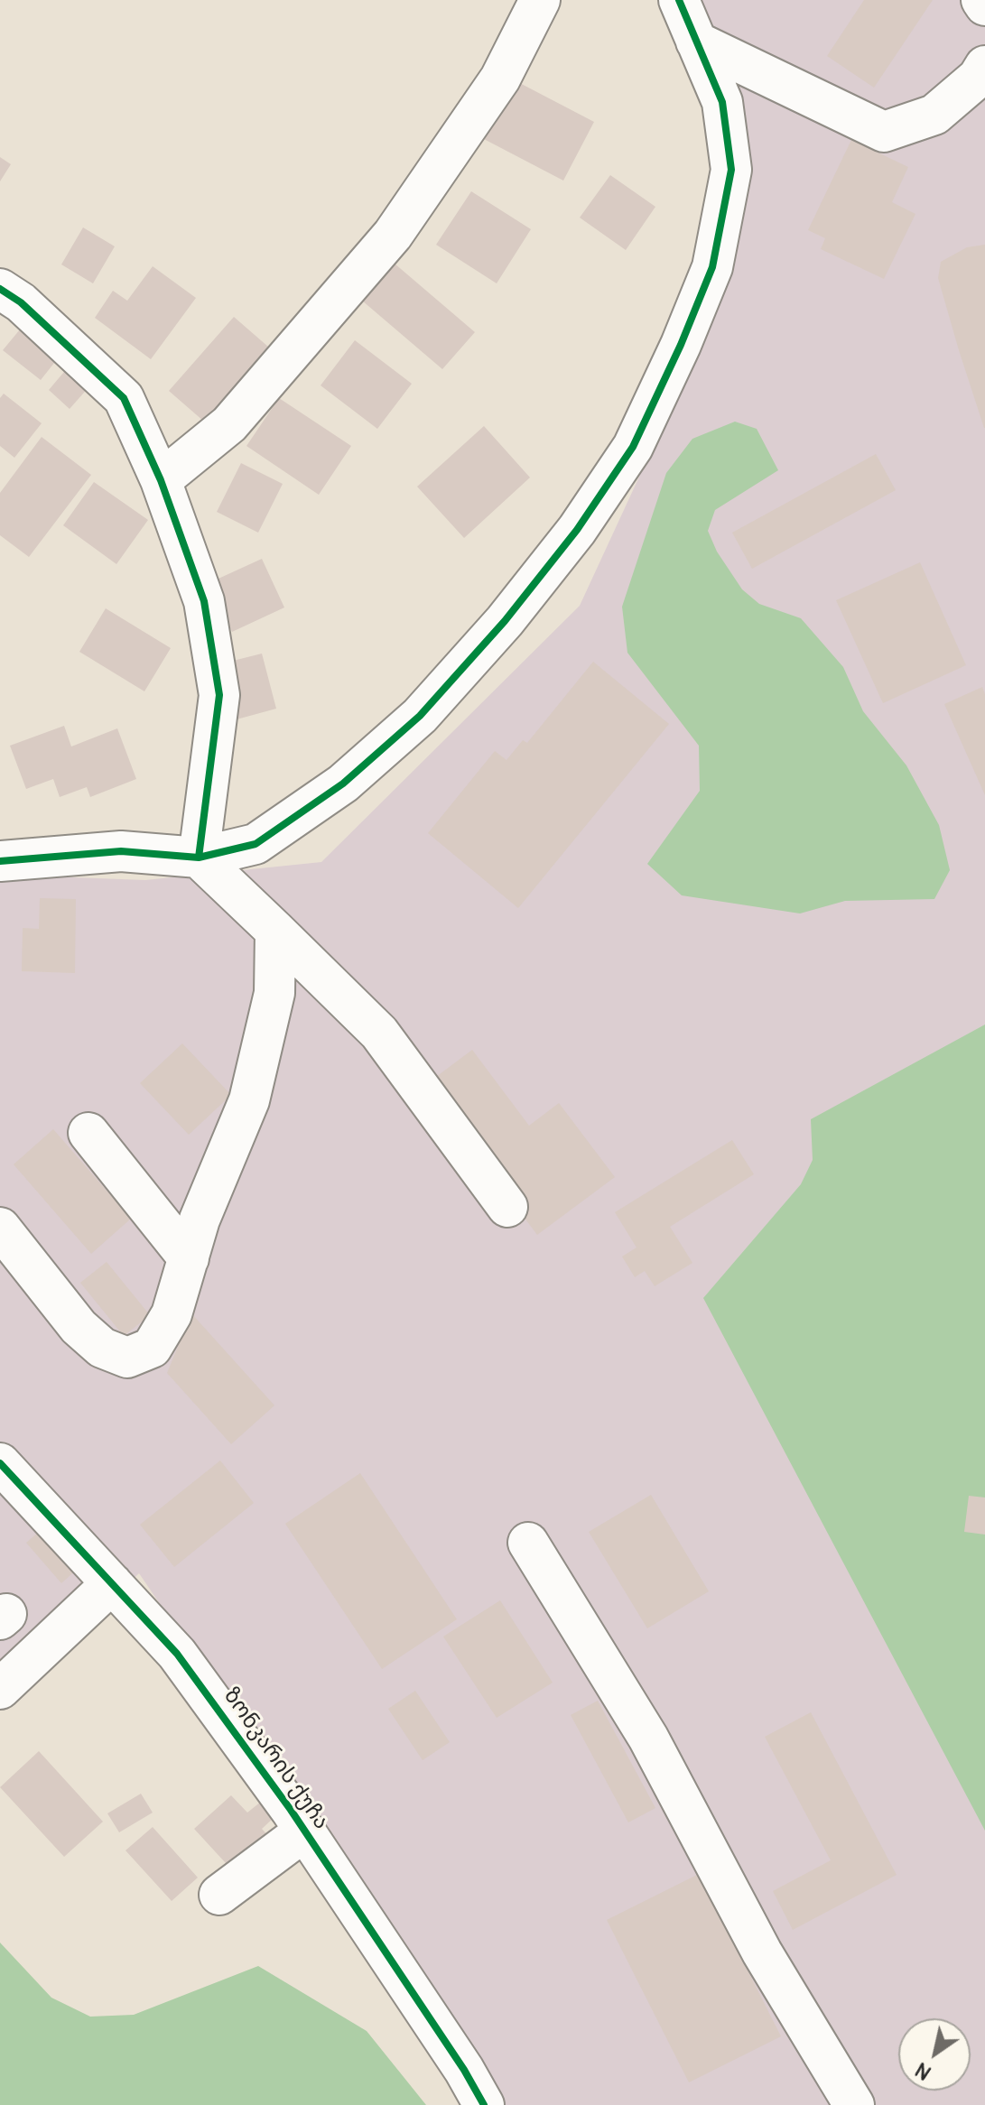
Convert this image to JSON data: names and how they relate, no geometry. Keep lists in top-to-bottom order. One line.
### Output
{"streets":{"street":["ზონკარის ქუჩა"]},"north":"bottom left"}
